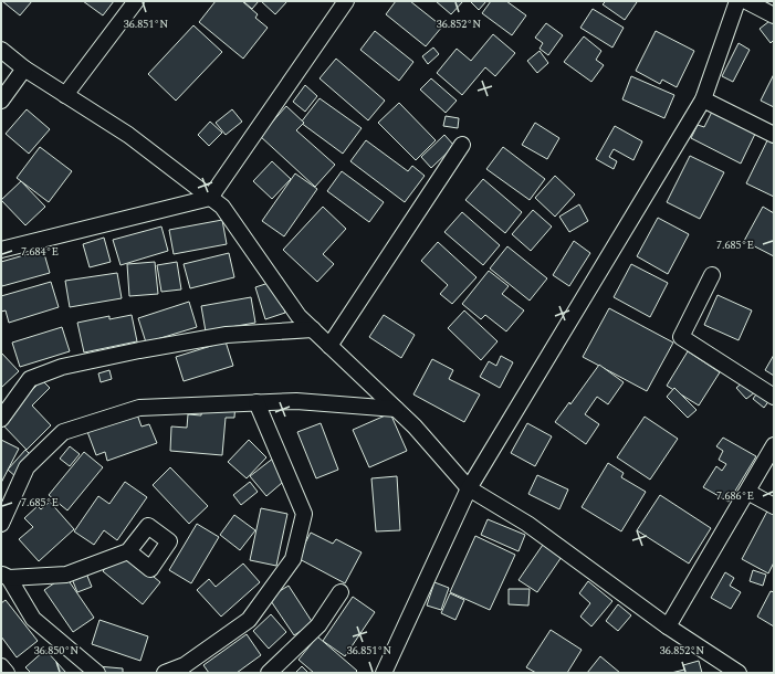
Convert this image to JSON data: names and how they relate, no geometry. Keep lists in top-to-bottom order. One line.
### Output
{"coordinates":["36.851°N","36.852°N","7.685°E","7.684°E","7.686°E","36.850°N"]}
